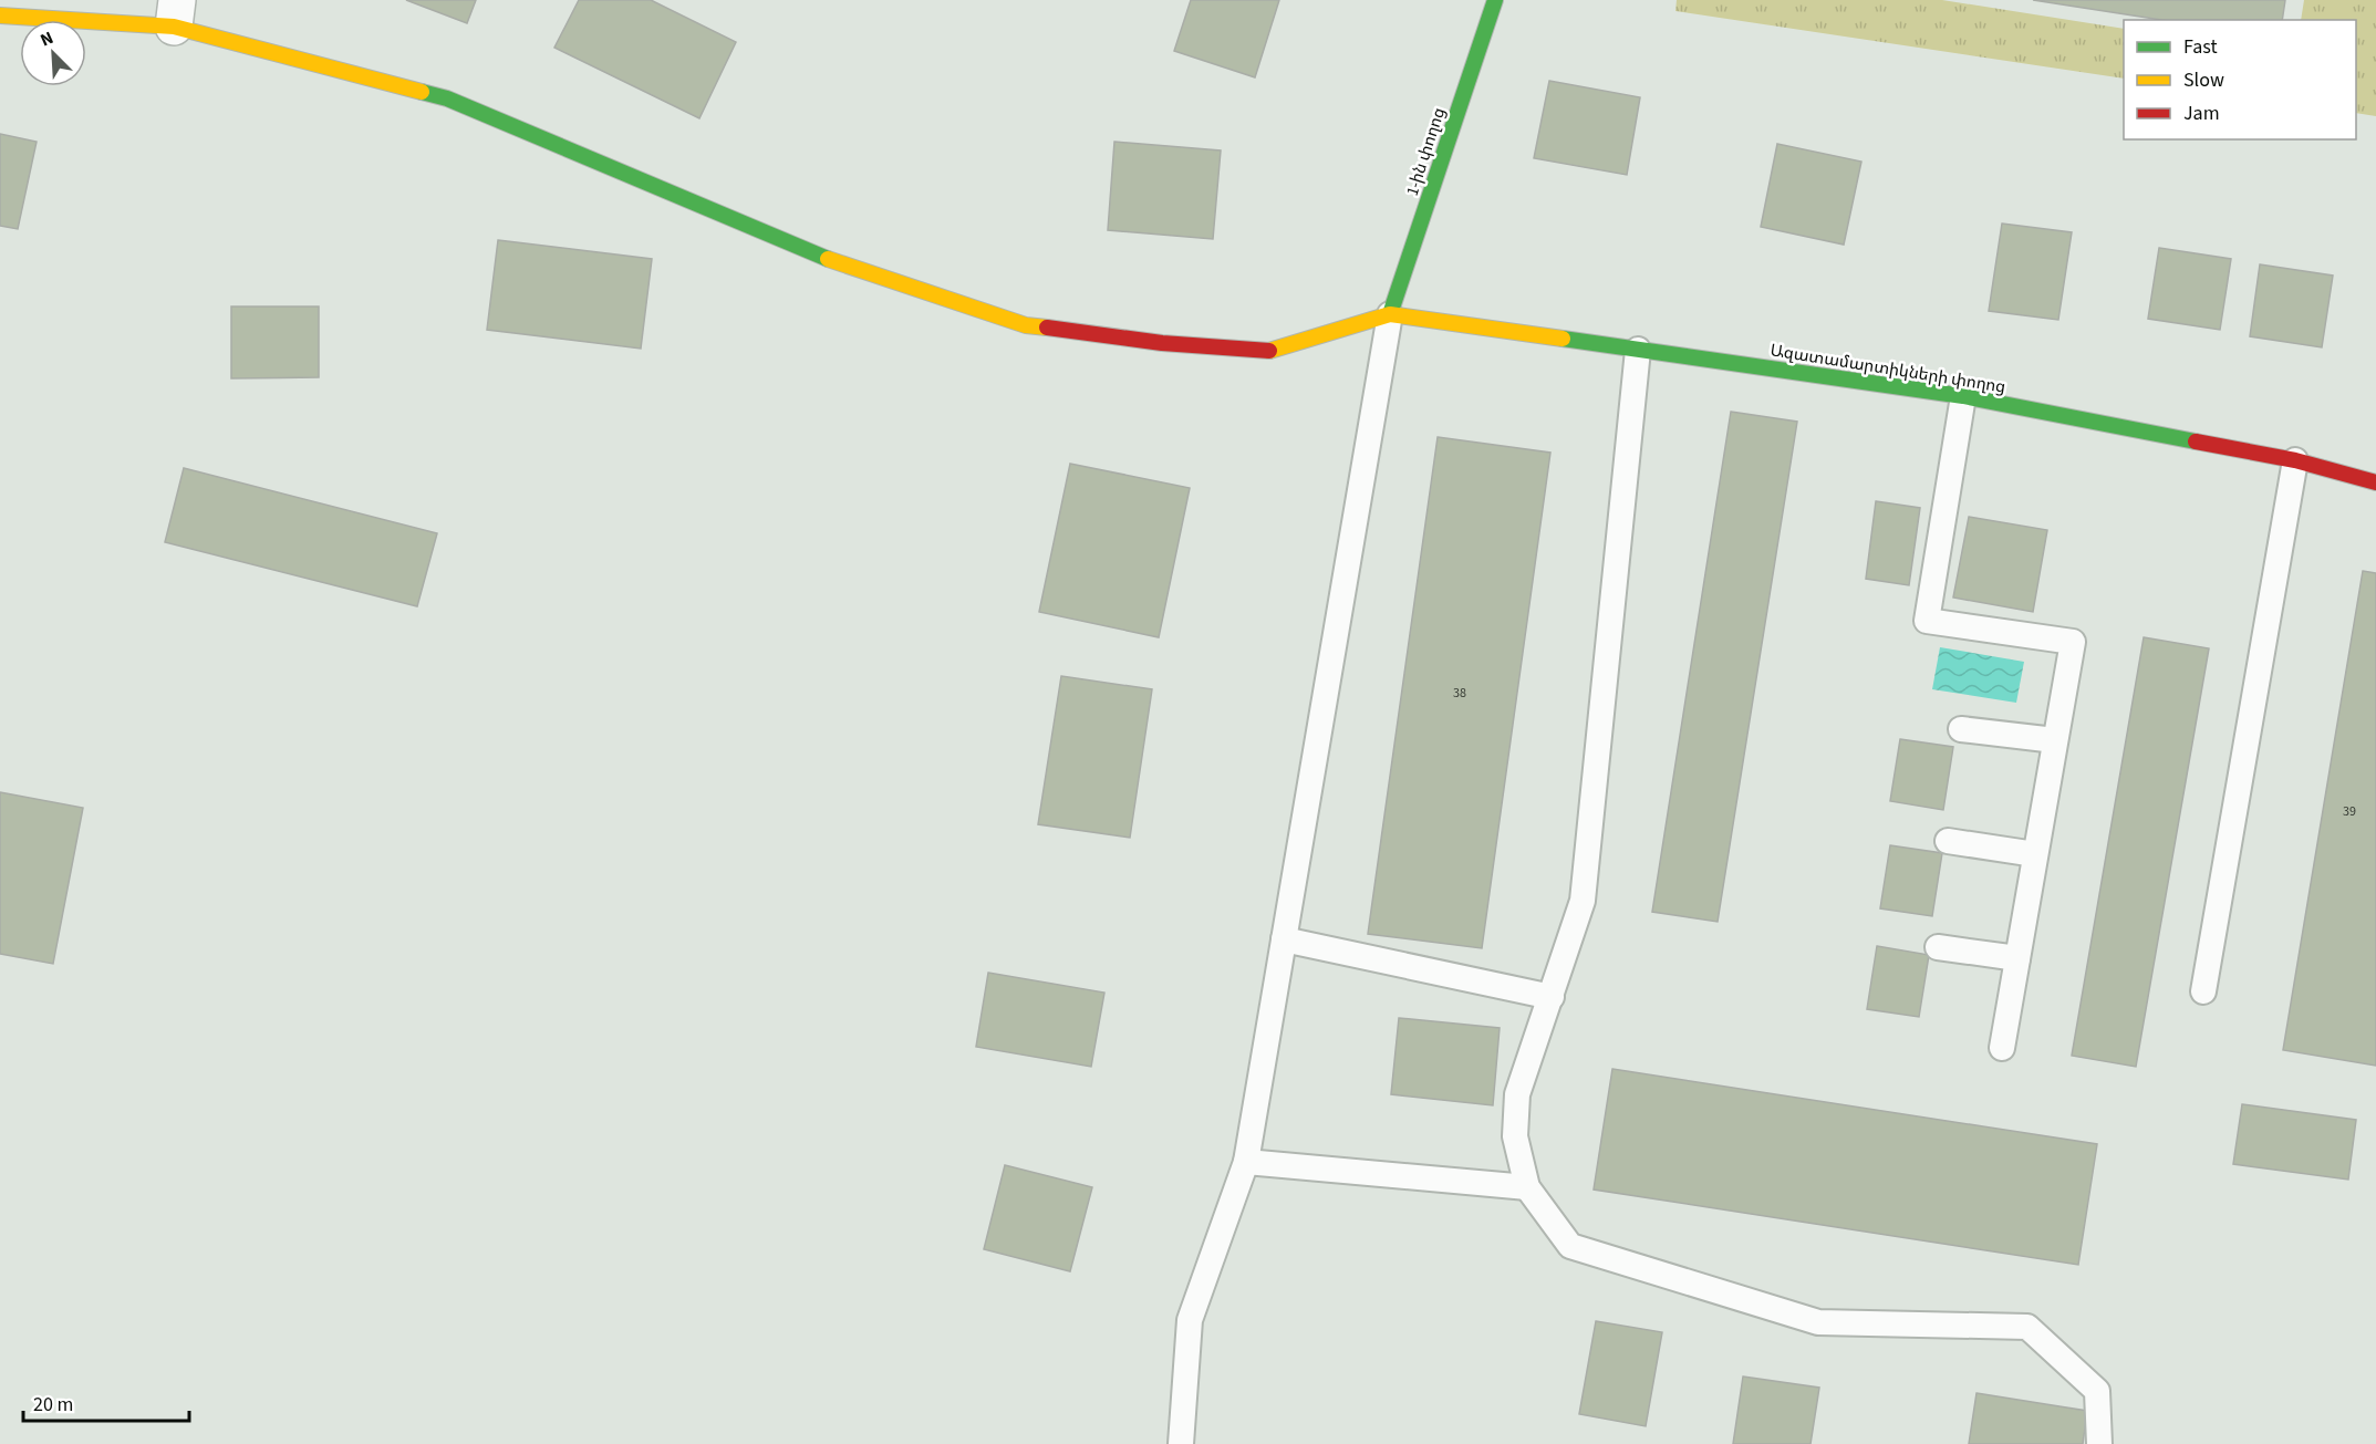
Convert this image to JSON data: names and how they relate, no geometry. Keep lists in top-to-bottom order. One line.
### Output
{"streets":{"street":["1-ին փողոց","Ազատամարտիկների փողոց"]},"crossings":[["1-ին փողոց","Ազատամարտիկների փողոց"]],"house_numbers":["38","39"],"legend":["Fast","Slow","Jam"],"scale_bar":"20 m","north":"top left"}
